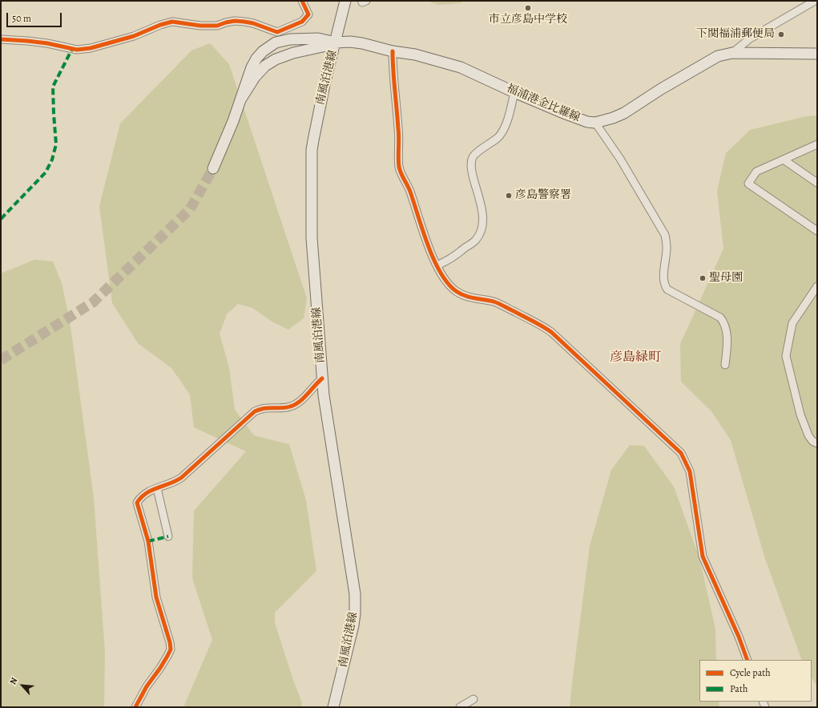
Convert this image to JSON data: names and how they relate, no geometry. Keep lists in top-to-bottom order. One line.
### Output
{"streets":{"main road":["南風泊港線","福浦港金比羅線"]},"crossings":[["南風泊港線","福浦港金比羅線"]],"districts":["彦島緑町"],"places":["市立彦島中学校","下関福浦郵便局","彦島警察署","聖母園"],"legend":["Cycle path","Path"],"scale_bar":"50 m","north":"top left"}
